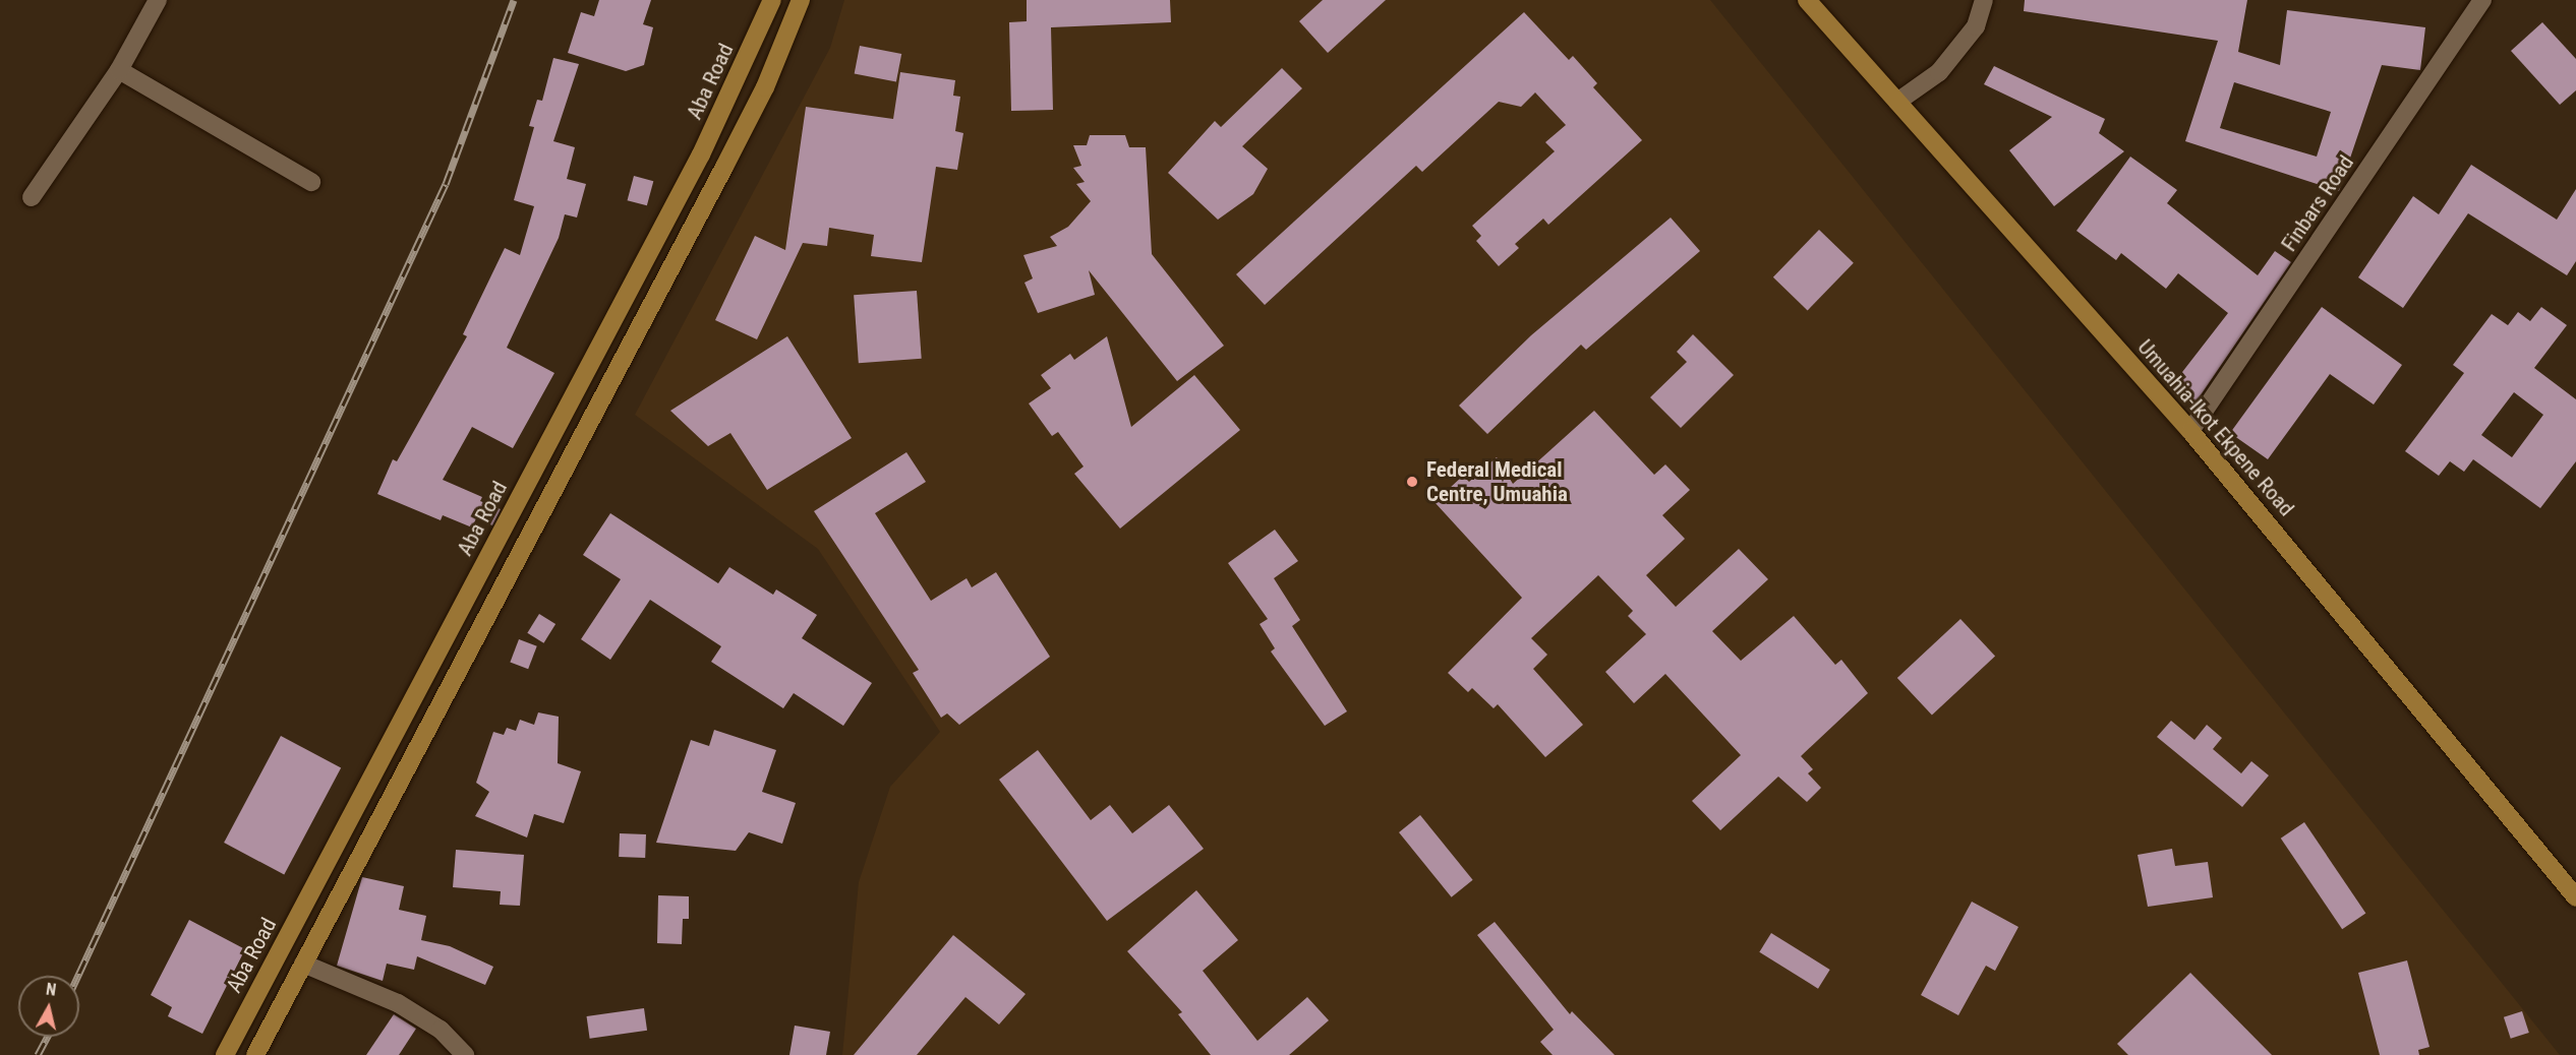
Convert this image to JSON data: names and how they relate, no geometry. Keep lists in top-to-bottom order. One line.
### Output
{"streets":{"main road":["Aba Road","Umuahia-Ikot Ekpene Road"],"street":["Finbars Road"]},"crossings":[["Finbars Road","Umuahia-Ikot Ekpene Road"]],"places":["Federal Medical Centre, Umuahia"],"north":"top"}
